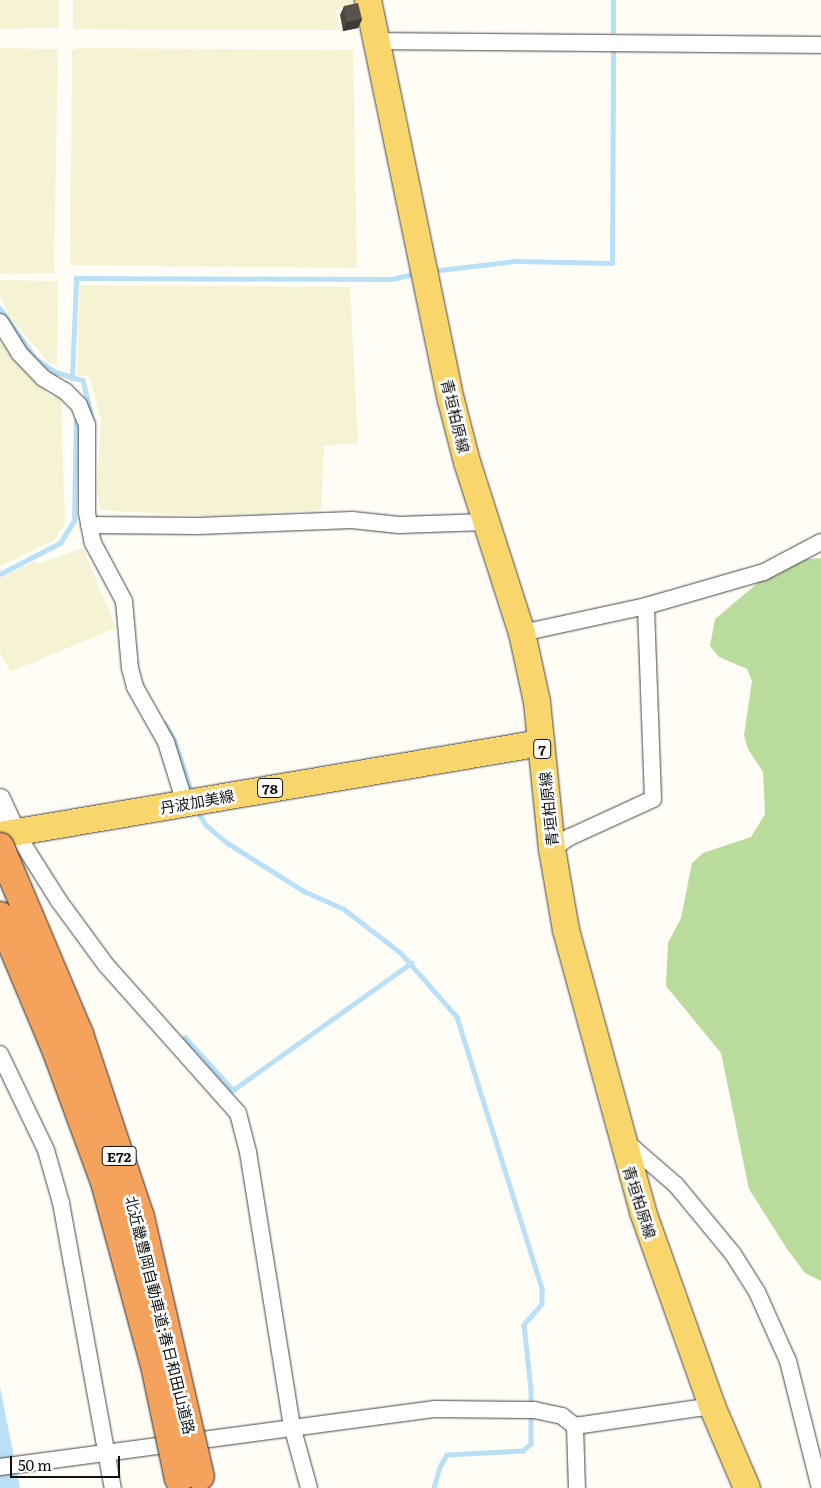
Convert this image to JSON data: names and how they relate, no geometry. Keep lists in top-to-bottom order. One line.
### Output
{"streets":{"highway":["E72","北近畿豊岡自動車道;春日和田山道路"],"main road":["青垣柏原線","7","78","丹波加美線"]},"crossings":[["青垣柏原線","丹波加美線"],["丹波加美線","北近畿豊岡自動車道;春日和田山道路"]],"scale_bar":"50 m"}
